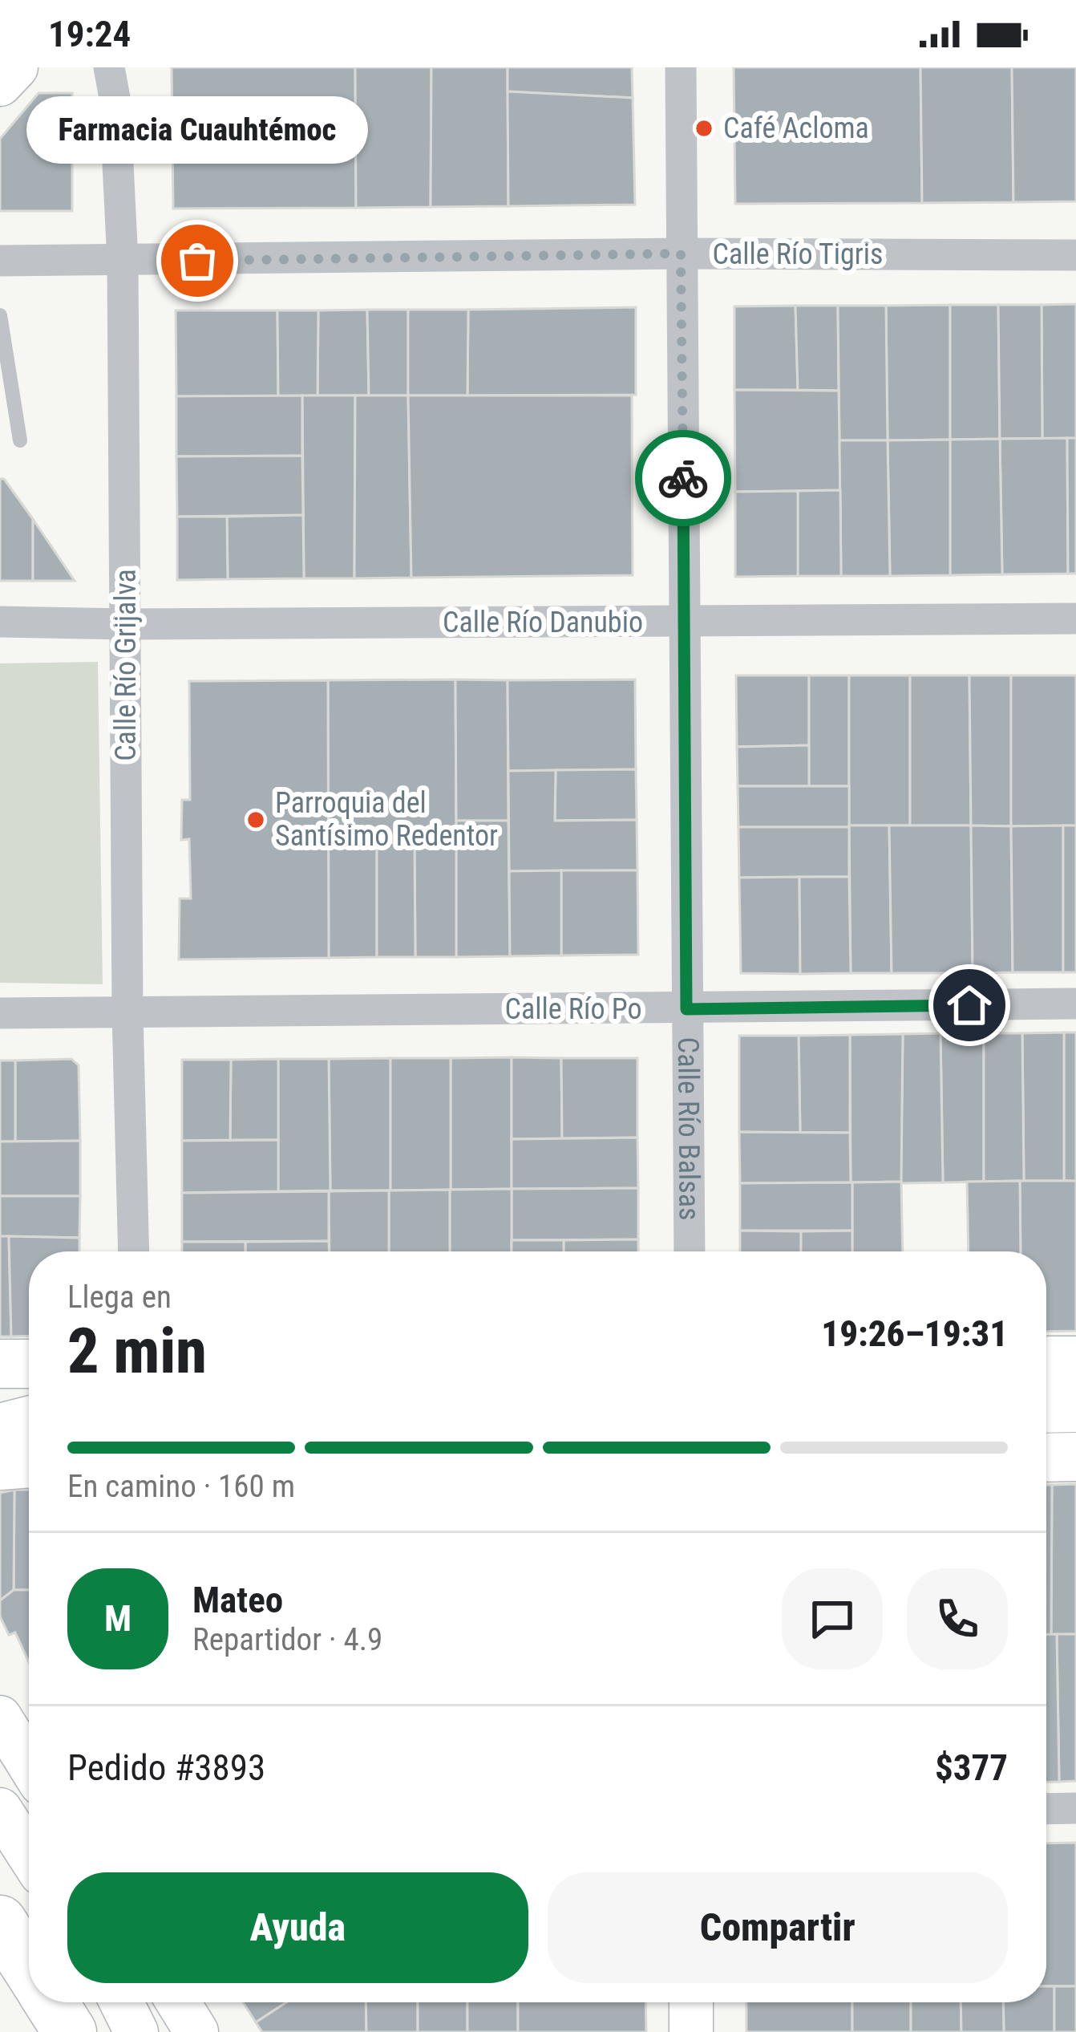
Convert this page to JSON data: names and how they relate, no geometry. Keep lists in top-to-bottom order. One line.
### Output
{"streets":{"street":["Calle Río Tigris","Calle Río Danubio","Calle Río Grijalva","Calle Río Po","Calle Río Balsas"]},"crossings":[["Calle Río Tigris","Calle Río Grijalva"],["Calle Río Tigris","Calle Río Balsas"],["Calle Río Danubio","Calle Río Grijalva"],["Calle Río Danubio","Calle Río Balsas"],["Calle Río Grijalva","Calle Río Po"],["Calle Río Po","Calle Río Balsas"]],"places":["Café Acloma","Farmacia Cuauhtémoc","Parroquia del Santísimo Redentor"],"page":{"status":"19:24","bubble":"Farmacia Cuauhtémoc","heading":["2 min","Llega en","19:26–19:31"],"panel":["Mateo","Repartidor · 4.9","Pedido #3893","$377"],"bar":"En camino · 160 m","round":"M","buttons":["Ayuda","Compartir"]}}
